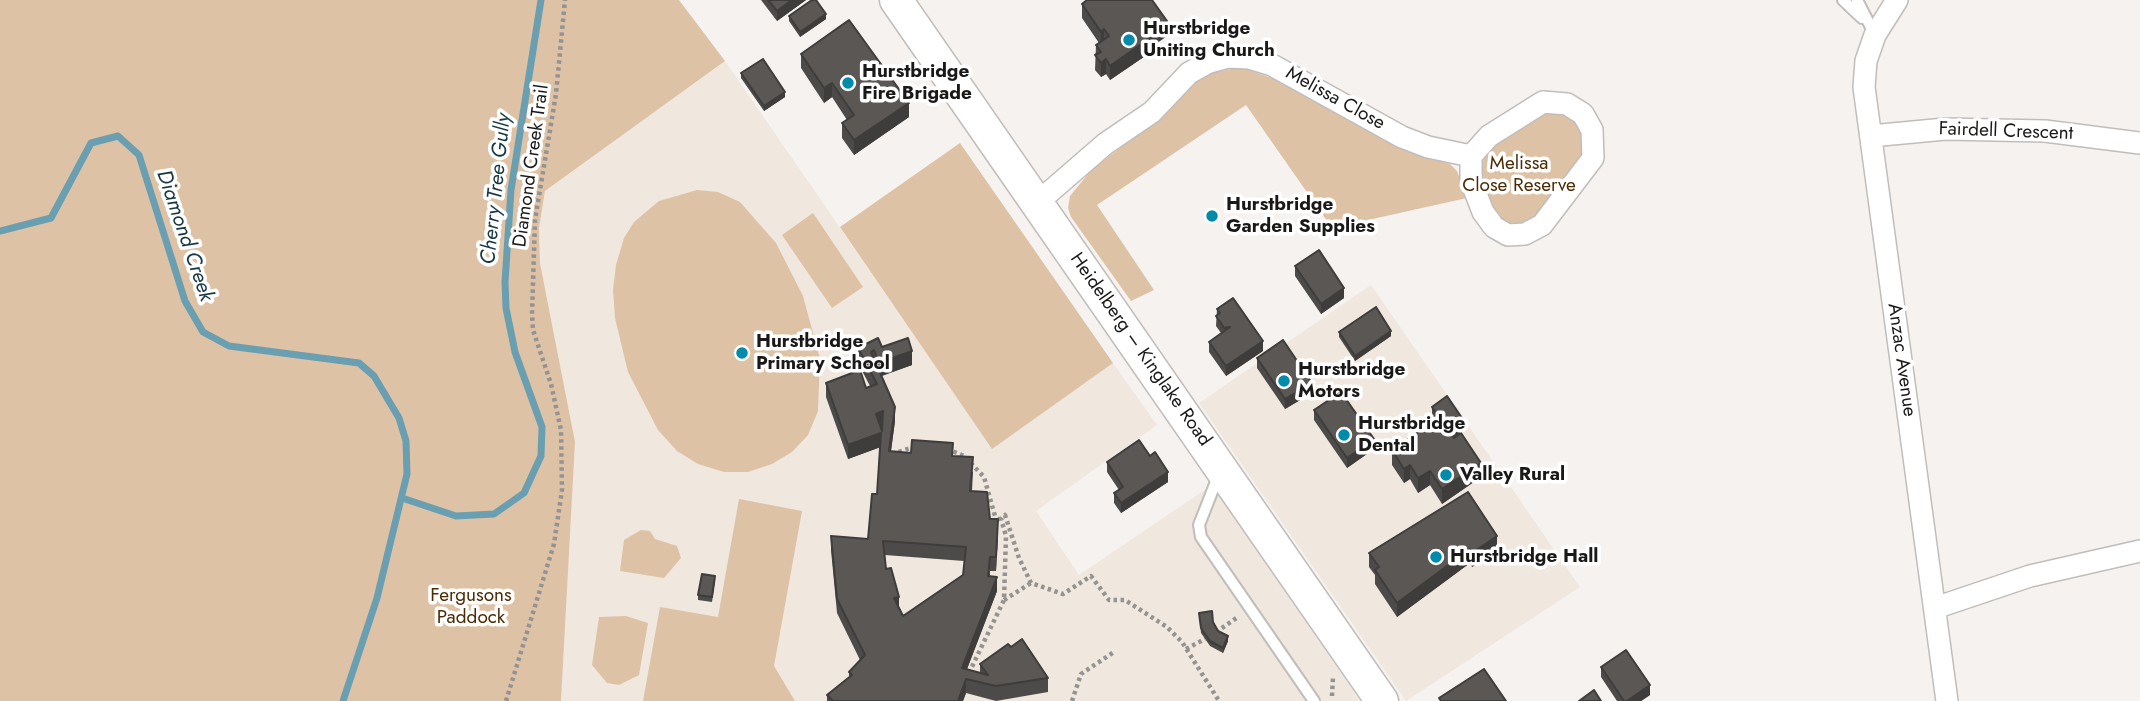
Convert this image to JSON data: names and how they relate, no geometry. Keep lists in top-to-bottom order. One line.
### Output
{"streets":{"main road":["Heidelberg – Kinglake Road"],"street":["Melissa Close","Fairdell Crescent","Anzac Avenue"],"path":["Diamond Creek Trail"]},"crossings":[["Melissa Close","Heidelberg – Kinglake Road"],["Fairdell Crescent","Anzac Avenue"]],"water":["Cherry Tree Gully","Diamond Creek"],"parks":["Melissa Close Reserve","Fergusons Paddock"],"places":["Hurstbridge Uniting Church","Hurstbridge Fire Brigade","Hurstbridge Garden Supplies","Hurstbridge Primary School","Hurstbridge Motors","Hurstbridge Dental","Valley Rural","Hurstbridge Hall"]}
